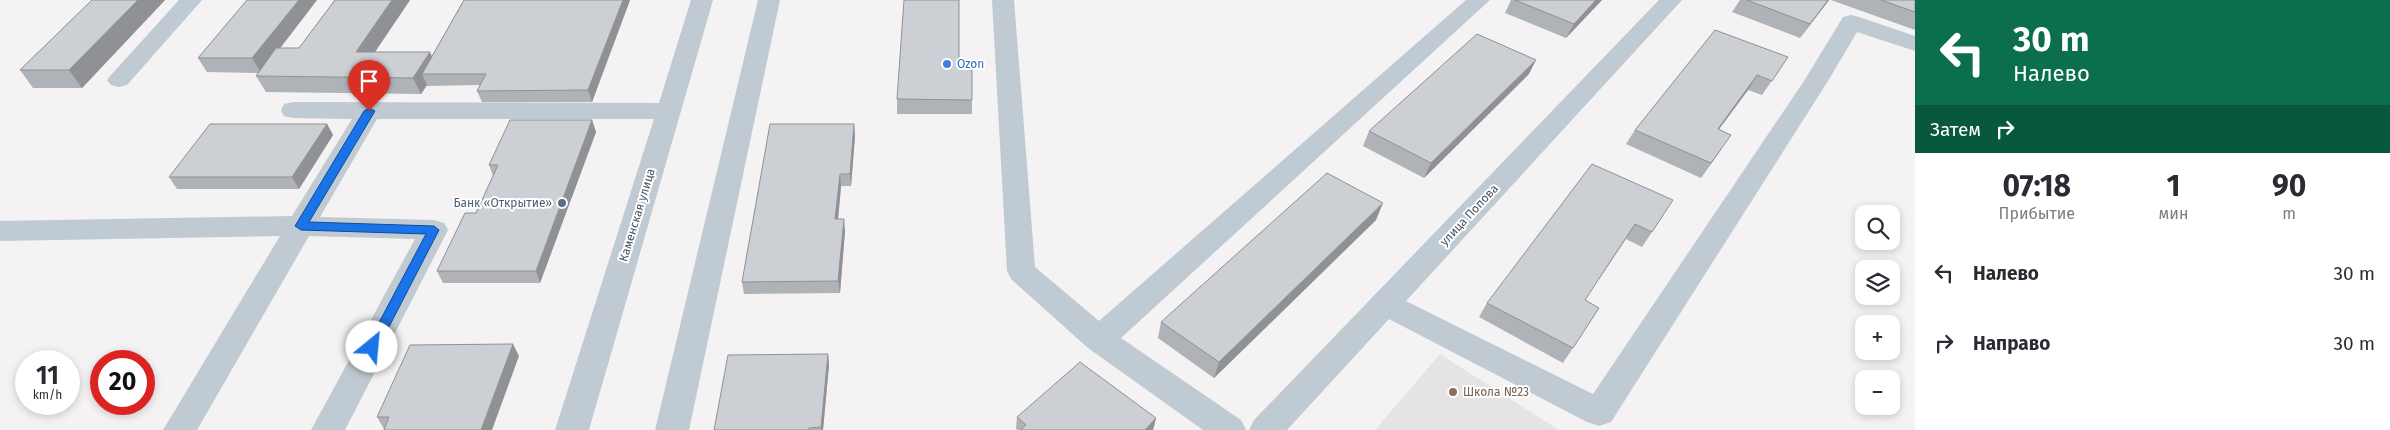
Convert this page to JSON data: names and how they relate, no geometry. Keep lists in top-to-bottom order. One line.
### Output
{"streets":{"street":["Каменская улица","улица Попова"]},"places":["Ozon","Банк «Открытие»","Школа №23"],"page":{"turn":["30 m","Налево"],"then":"Затем","eta":["07:18","Прибытие","1","мин","90","m"],"map_buttons":["+","−"],"list":[{"name":"Налево","value":"30 m"},{"name":"Направо","value":"30 m"}],"speed":"11 km/h","limit":"20"}}
